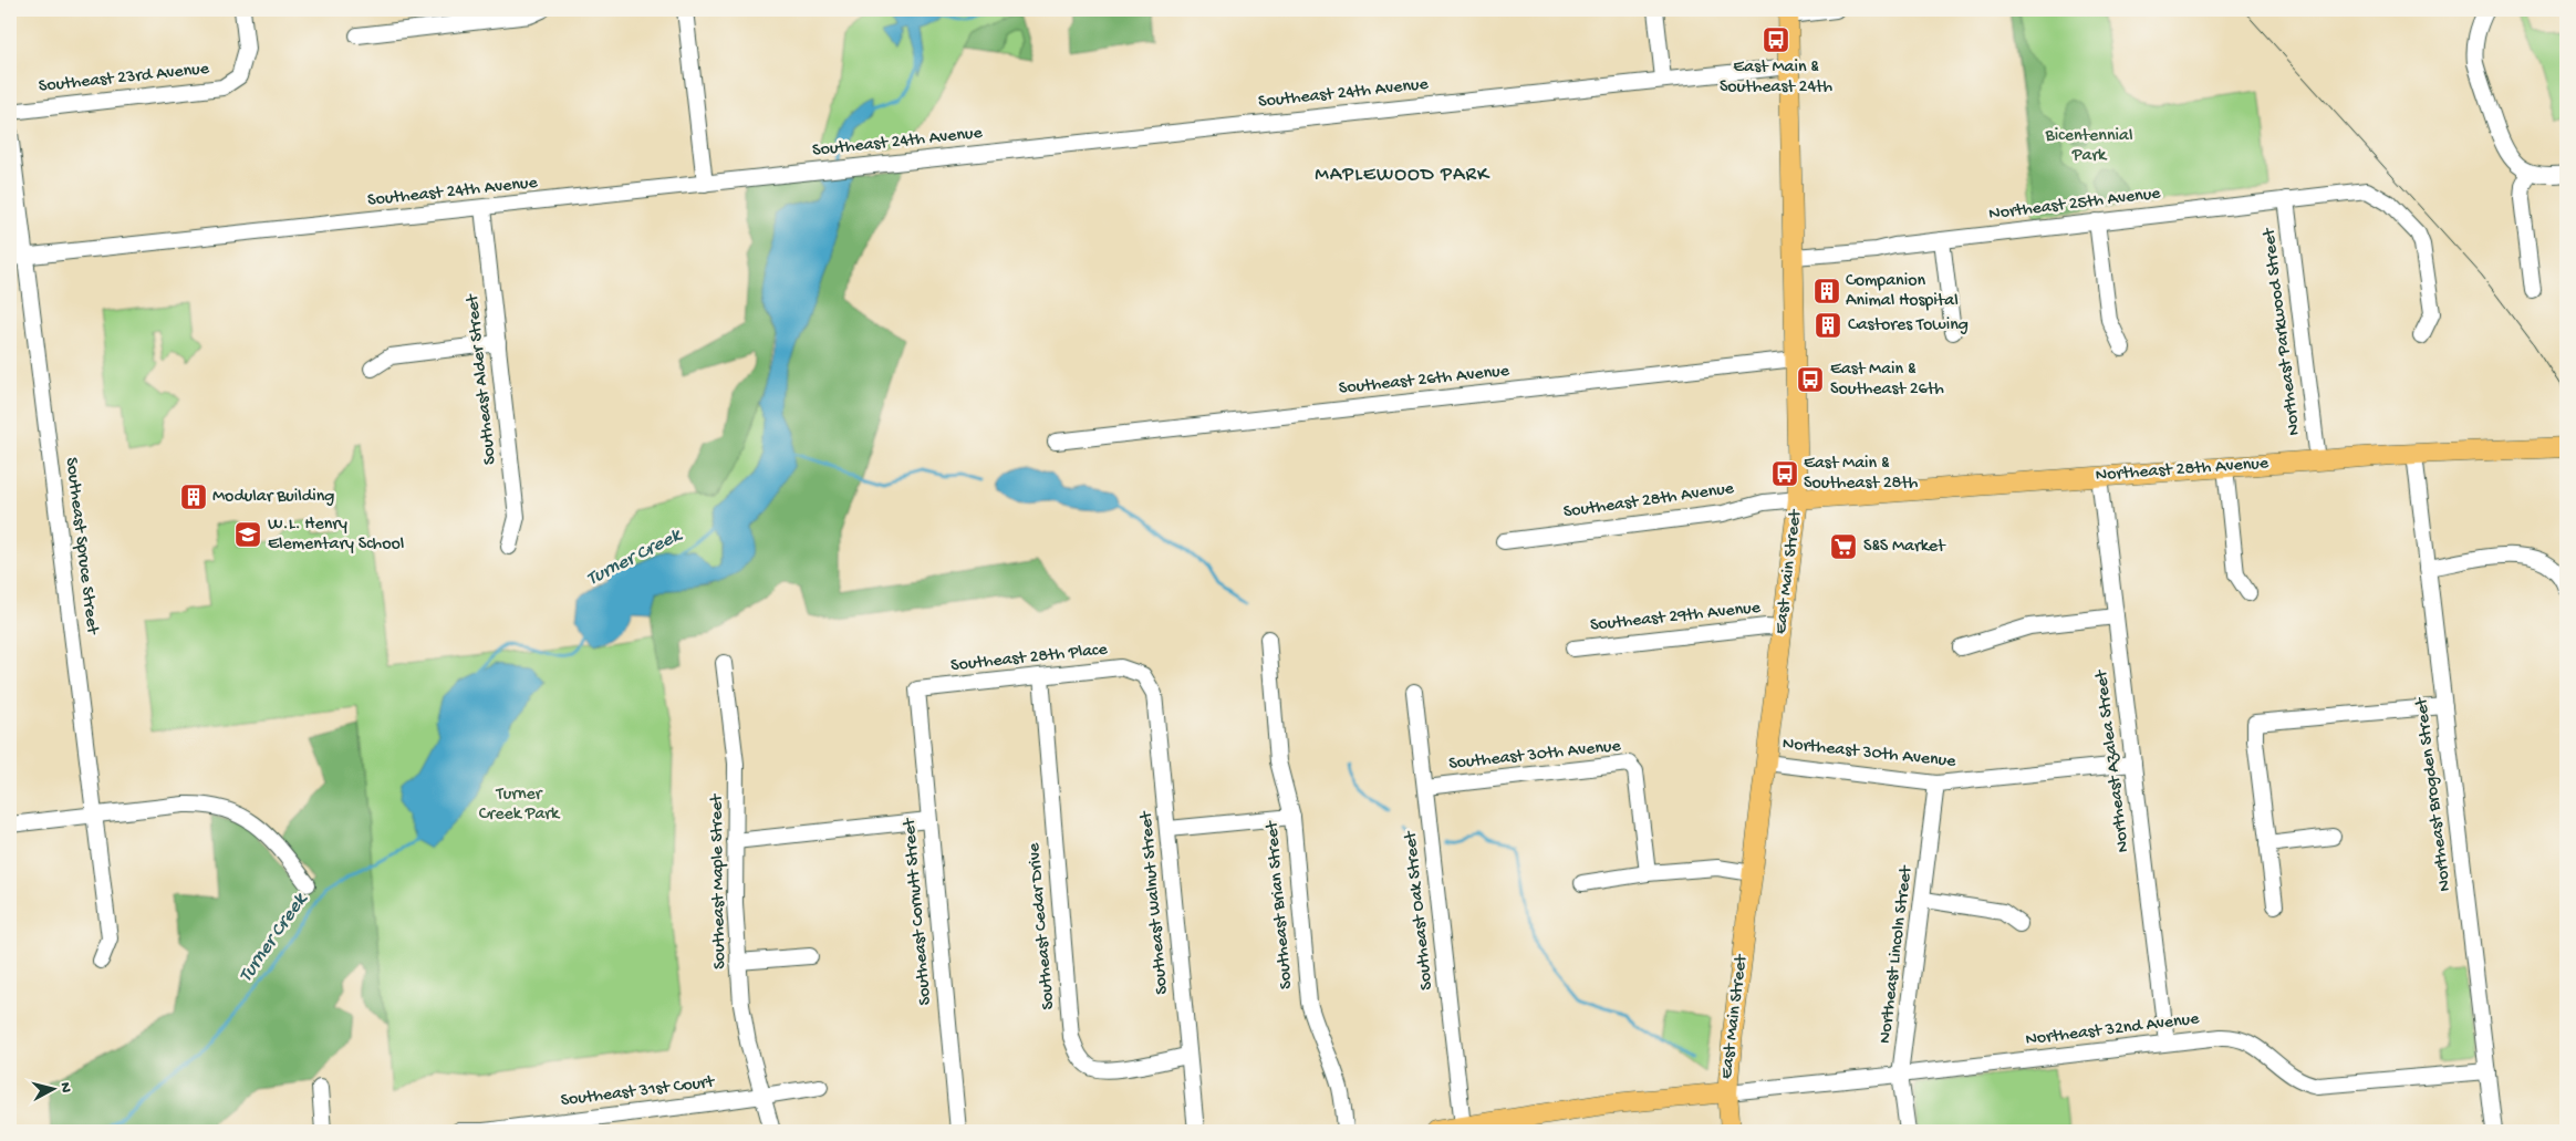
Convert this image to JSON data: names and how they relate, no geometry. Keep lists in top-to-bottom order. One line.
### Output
{"streets":{"main road":["Northeast 28th Avenue","East Main Street"],"street":["Southeast 23rd Avenue","Southeast 24th Avenue","Northeast 25th Avenue","Northeast Parkwood Street","Southeast Alder Street","Southeast 26th Avenue","Southeast 28th Avenue","Southeast Spruce Street","Southeast 29th Avenue","Southeast 28th Place","Northeast 30th Avenue","Southeast 30th Avenue","Northeast Azalea Street","Northeast Brogden Street","Southeast Maple Street","Southeast Walnut Street","Southeast Brian Street","Southeast Oak Street","Southeast Cornutt Street","Southeast Cedar Drive","Northeast Lincoln Street","Northeast 32nd Avenue","Southeast 31st Court"]},"crossings":[["Southeast 24th Avenue","Southeast Alder Street"],["Southeast 24th Avenue","Southeast Spruce Street"],["Southeast 24th Avenue","East Main Street"],["Northeast 25th Avenue","Northeast Parkwood Street"],["Northeast 25th Avenue","East Main Street"],["Northeast Parkwood Street","Northeast 28th Avenue"],["Southeast 26th Avenue","East Main Street"],["Northeast 28th Avenue","Southeast 28th Avenue"],["Northeast 28th Avenue","East Main Street"],["Northeast 28th Avenue","Northeast Azalea Street"],["Northeast 28th Avenue","Northeast Brogden Street"],["Southeast 28th Avenue","East Main Street"],["East Main Street","Southeast 29th Avenue"],["East Main Street","Northeast 30th Avenue"],["East Main Street","Northeast 32nd Avenue"],["Southeast 28th Place","Southeast Walnut Street"],["Southeast 28th Place","Southeast Cornutt Street"],["Southeast 28th Place","Southeast Cedar Drive"],["Northeast 30th Avenue","Northeast Azalea Street"],["Northeast 30th Avenue","Northeast Lincoln Street"],["Southeast 30th Avenue","Southeast Oak Street"],["Northeast Azalea Street","Northeast 32nd Avenue"],["Northeast Brogden Street","Northeast 32nd Avenue"],["Southeast Maple Street","Southeast 31st Court"],["Southeast Walnut Street","Southeast Cedar Drive"],["Northeast Lincoln Street","Northeast 32nd Avenue"]],"districts":["MAPLEWOOD PARK"],"water":["Turner Creek"],"parks":["Bicentennial Park","Turner Creek Park"],"places":{"bus stop":["East Main & Southeast 24th","East Main & Southeast 26th","East Main & Southeast 28th"],"building":["Companion Animal Hospital","Castores Towing","Modular Building"],"school or university":["W.L. Henry Elementary School"],"supermarket":["S&S Market"]},"north":"right"}
